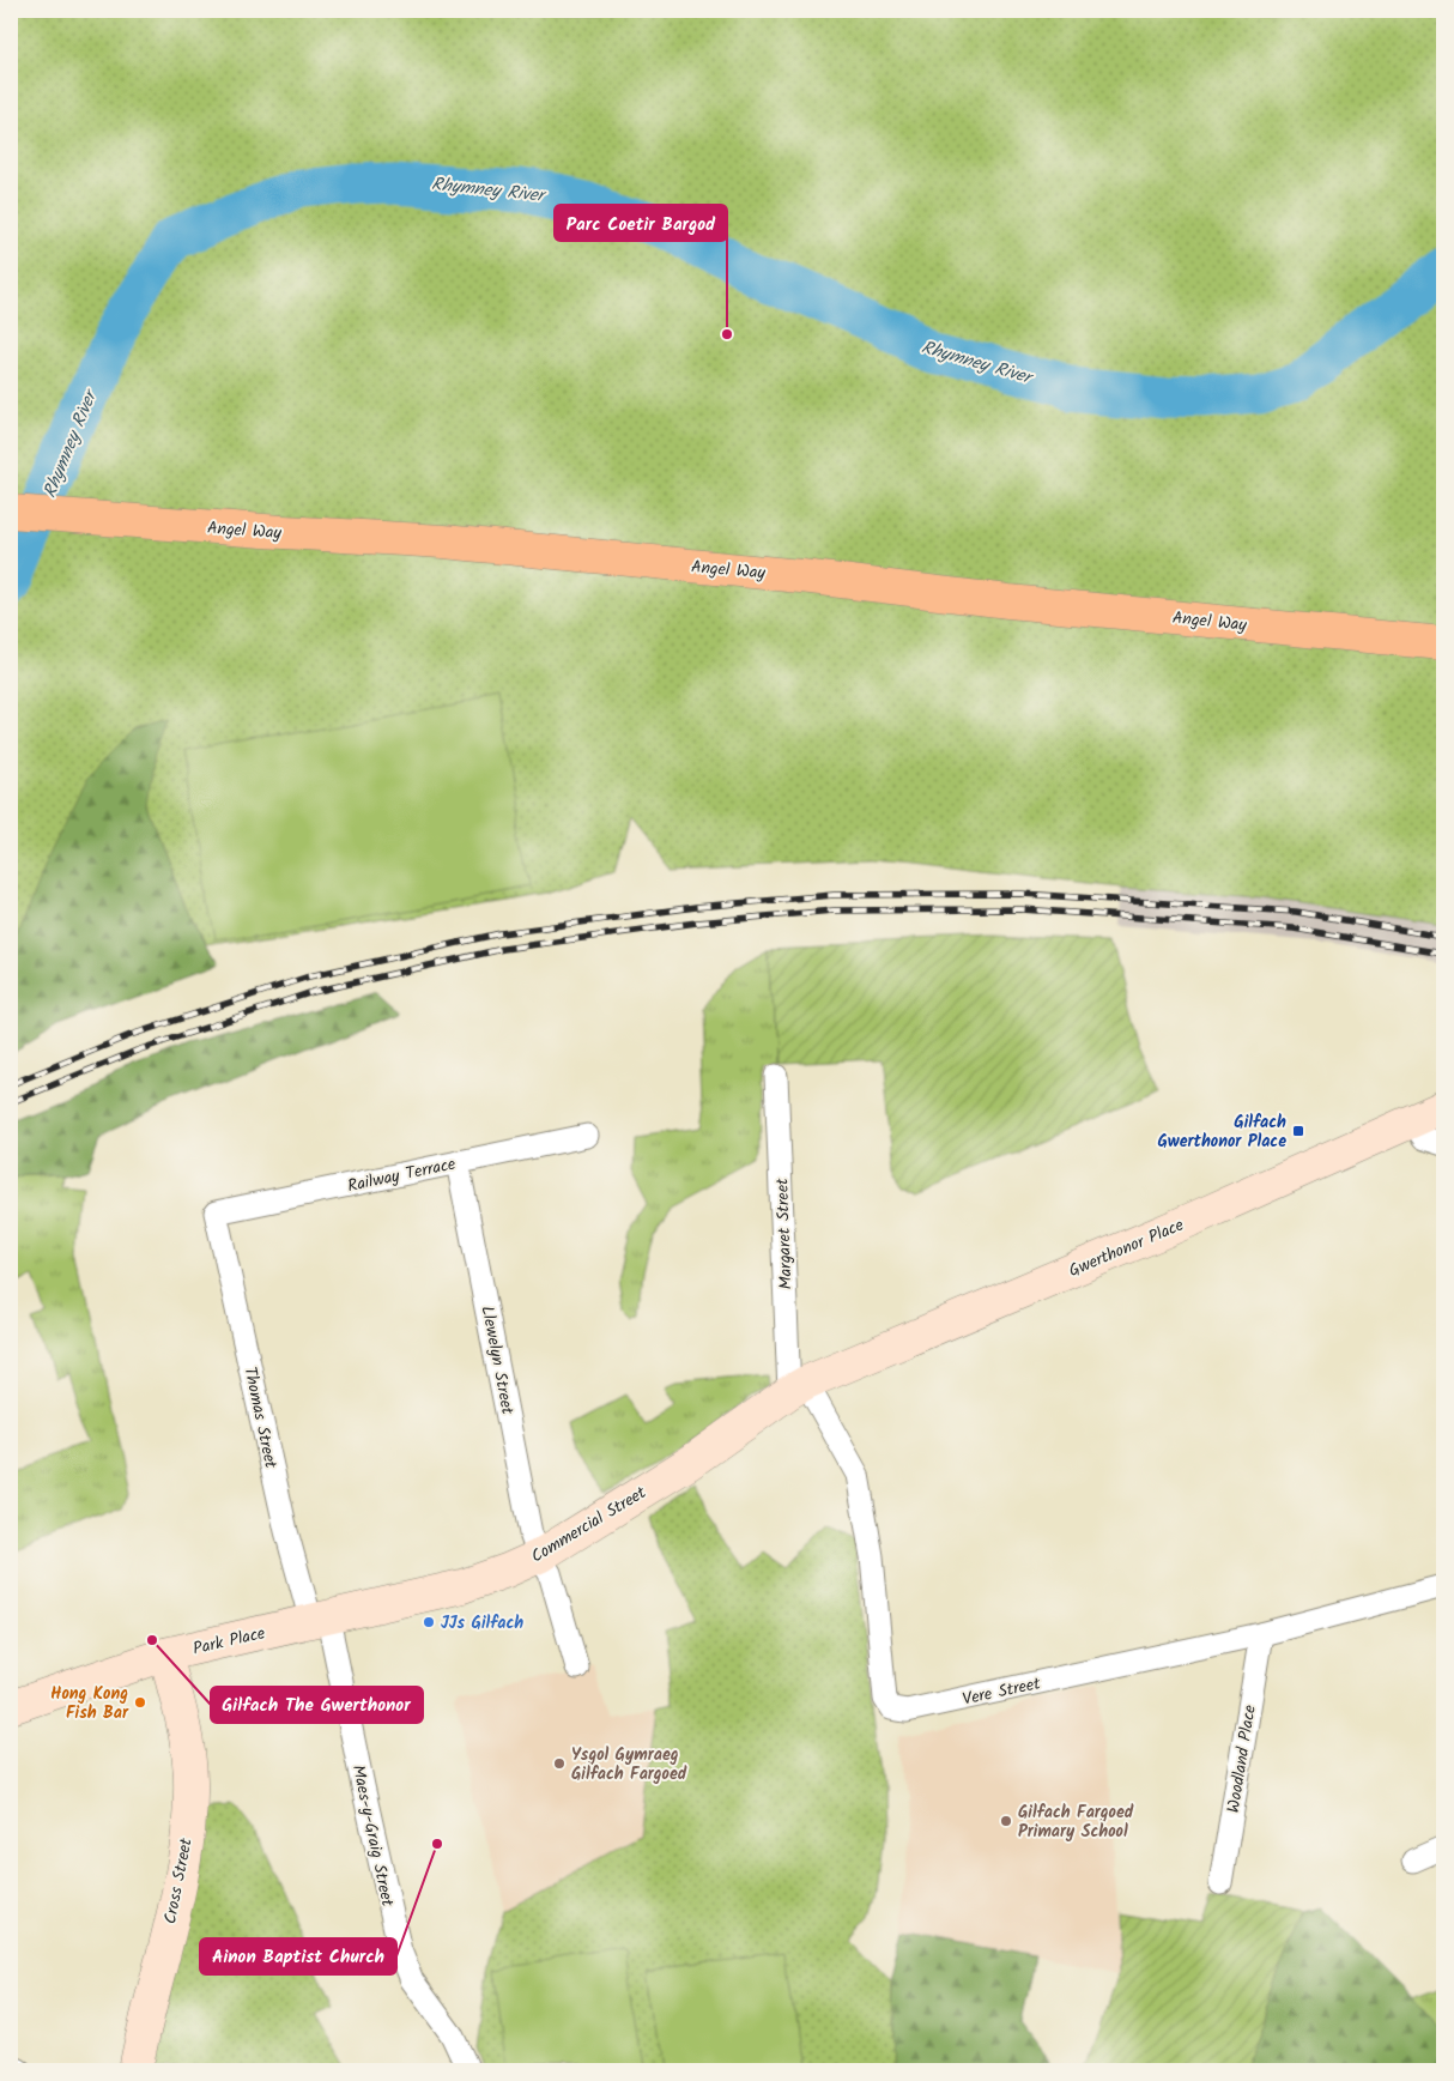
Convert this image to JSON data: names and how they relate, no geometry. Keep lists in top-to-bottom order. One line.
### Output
{"streets":{"main road":["Angel Way"],"street":["Railway Terrace","Margaret Street","Gwerthonor Place","Llewelyn Street","Thomas Street","Commercial Street","Park Place","Vere Street","Woodland Place","Maes-y-Graig Street","Cross Street"]},"crossings":[["Railway Terrace","Llewelyn Street"],["Railway Terrace","Thomas Street"],["Margaret Street","Gwerthonor Place"],["Margaret Street","Commercial Street"],["Margaret Street","Vere Street"],["Gwerthonor Place","Commercial Street"],["Gwerthonor Place","Vere Street"],["Llewelyn Street","Commercial Street"],["Thomas Street","Commercial Street"],["Thomas Street","Park Place"],["Thomas Street","Maes-y-Graig Street"],["Commercial Street","Park Place"],["Commercial Street","Vere Street"],["Commercial Street","Maes-y-Graig Street"],["Park Place","Maes-y-Graig Street"],["Park Place","Cross Street"],["Vere Street","Woodland Place"]],"water":["Rhymney River"],"places":{"other":["Parc Coetir Bargod","JJs Gilfach","Gilfach The Gwerthonor","Hong Kong Fish Bar","Ysgol Gymraeg Gilfach Fargoed","Gilfach Fargoed Primary School","Ainon Baptist Church"],"transit":["Gilfach Gwerthonor Place"]}}
